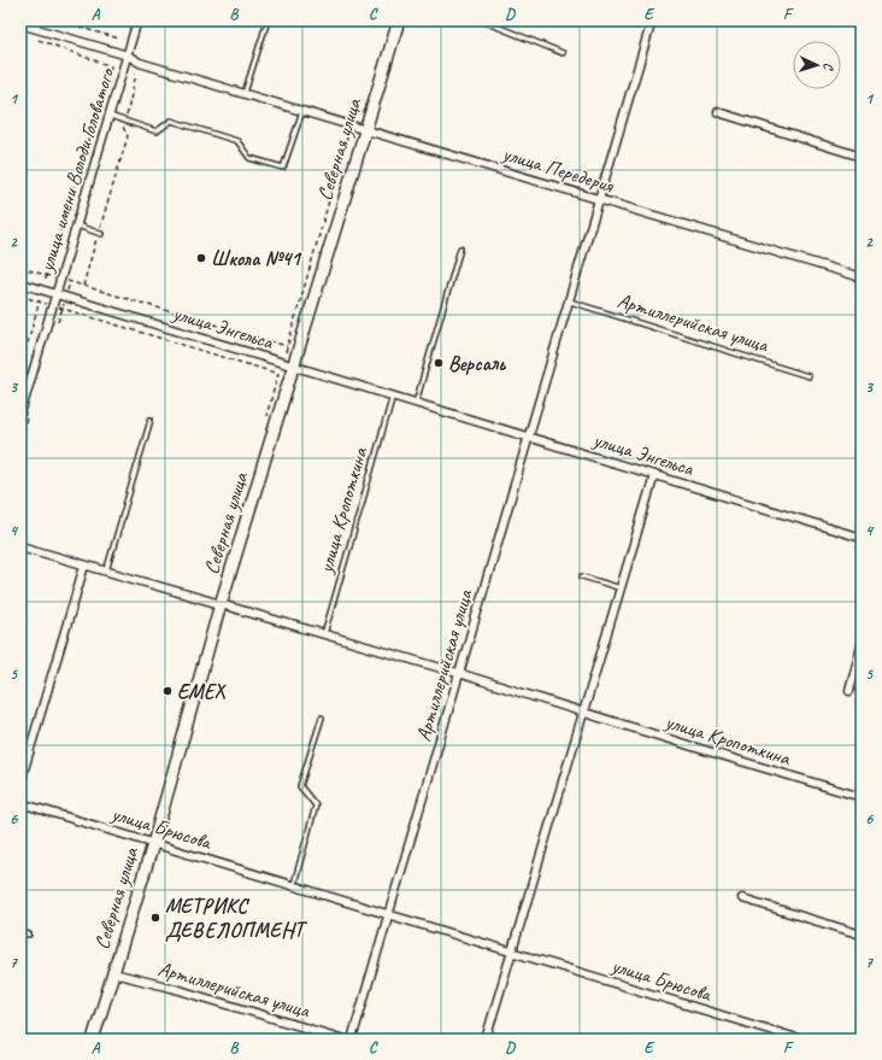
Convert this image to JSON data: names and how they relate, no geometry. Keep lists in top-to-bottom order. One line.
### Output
{"streets":{"main road":["Северная улица"],"street":["улица Передерия","улица имени Володи Головатого","Артиллерийская улица","улица Энгельса","улица Кропоткина","улица Брюсова"]},"crossings":[["Северная улица","улица Передерия"],["Северная улица","Артиллерийская улица"],["Северная улица","улица Энгельса"],["Северная улица","улица Кропоткина"],["Северная улица","улица Брюсова"],["улица Передерия","улица имени Володи Головатого"],["улица Передерия","Артиллерийская улица"],["улица имени Володи Головатого","улица Энгельса"],["Артиллерийская улица","улица Энгельса"],["Артиллерийская улица","улица Кропоткина"],["Артиллерийская улица","улица Брюсова"],["улица Энгельса","улица Кропоткина"]],"places":["Школа №41","Версаль","EMEX","МЕТРИКС ДЕВЕЛОПМЕНТ"],"north":"right","grid":{"columns":["A","B","C","D","E","F"],"rows":["1","2","3","4","5","6","7"]}}
